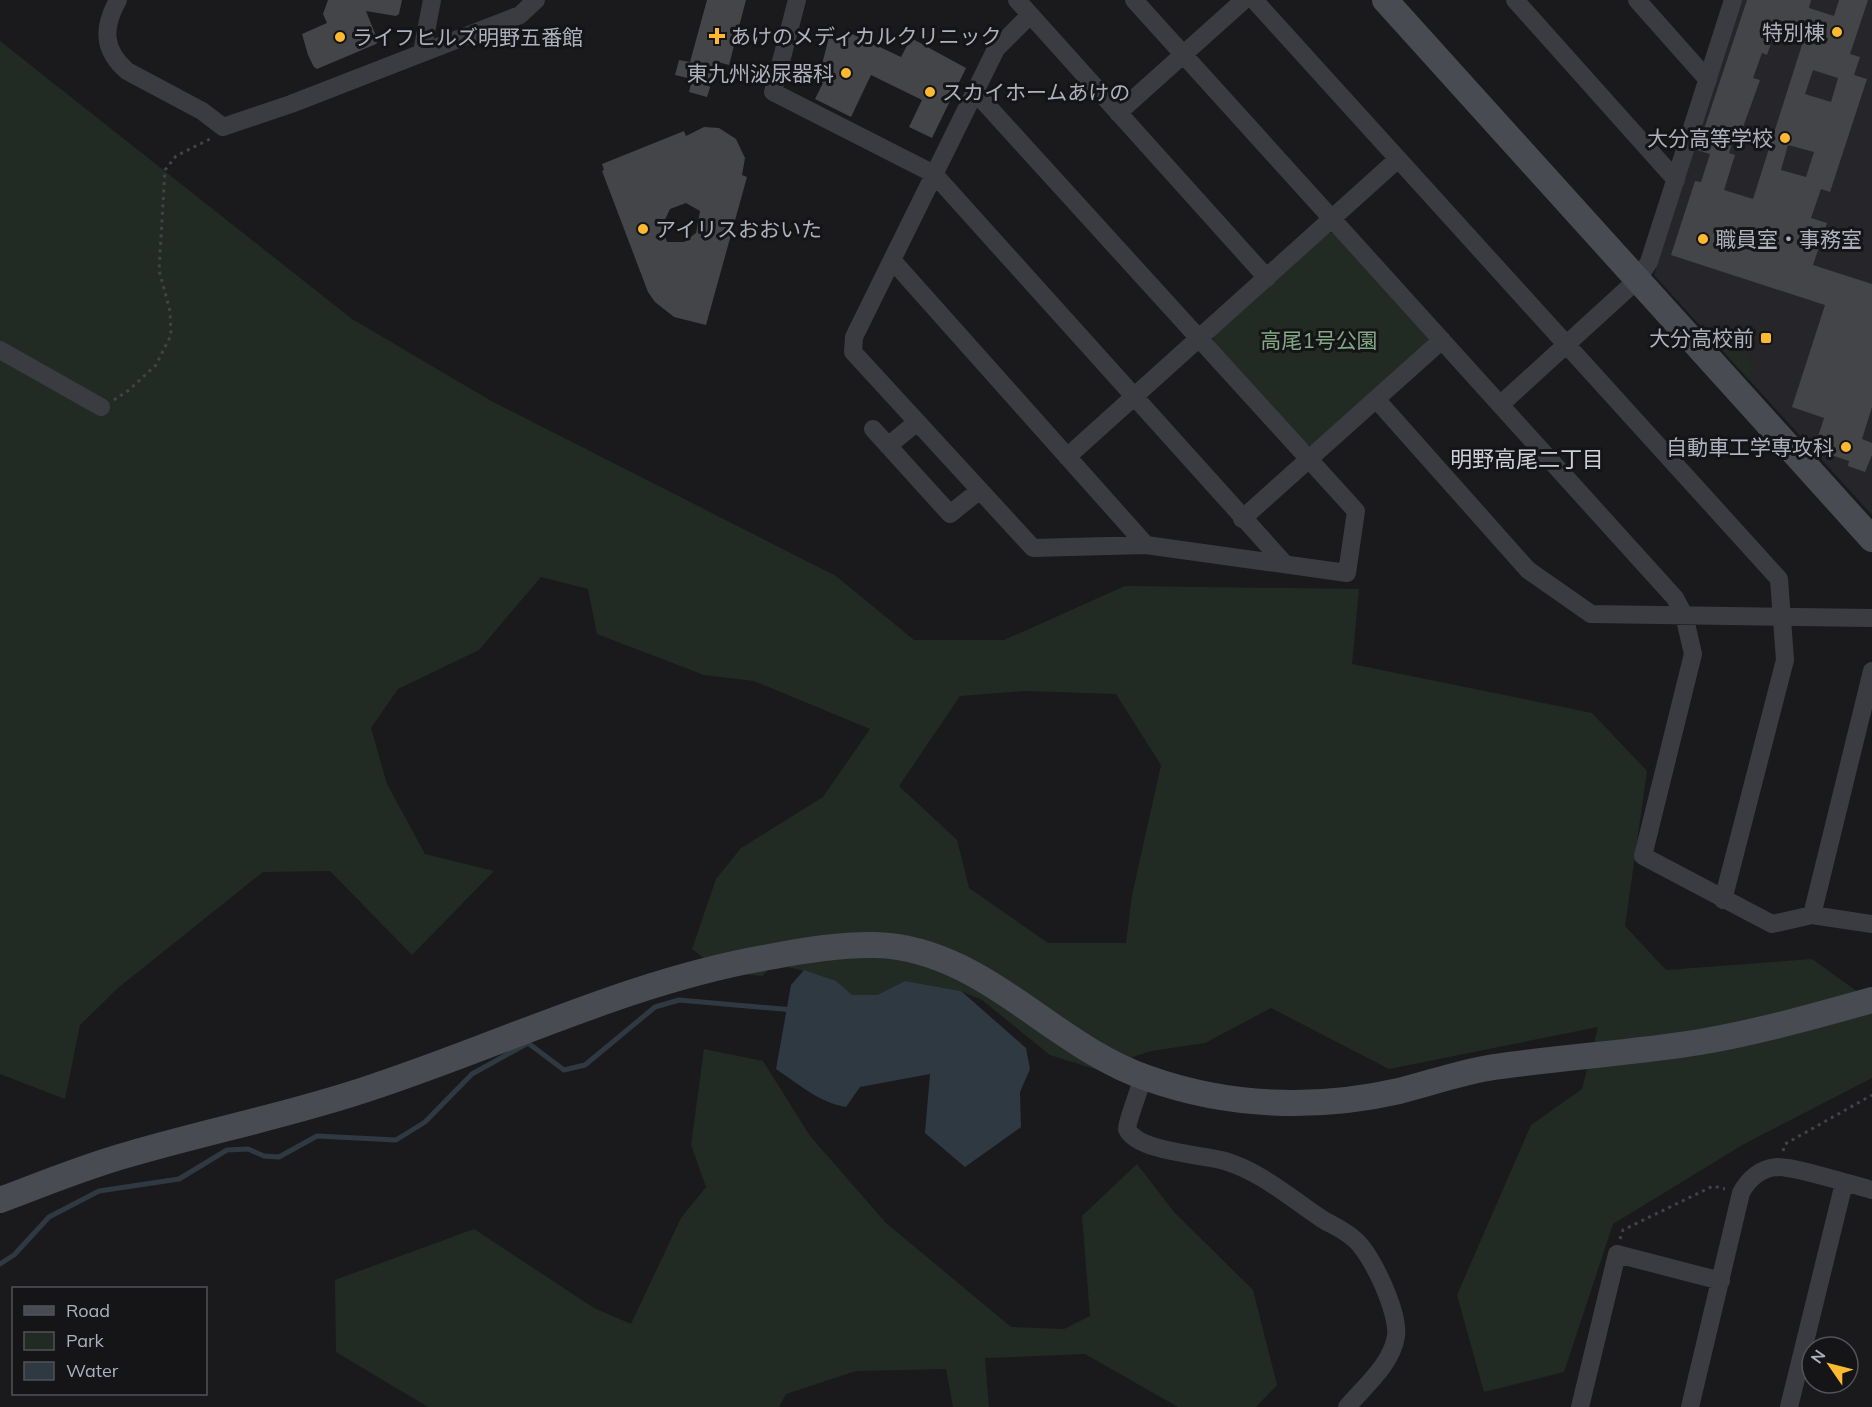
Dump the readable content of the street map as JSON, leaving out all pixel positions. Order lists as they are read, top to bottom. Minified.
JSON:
{"districts":["明野高尾二丁目"],"parks":["高尾1号公園"],"places":{"other":["特別棟","ライフヒルズ明野五番館","東九州泌尿器科","スカイホームあけの","大分高等学校","アイリスおおいた","職員室・事務室","自動車工学専攻科"],"health":["あけのメディカルクリニック"],"transit":["大分高校前"]},"legend":["Road","Park","Water"],"north":"top left"}
